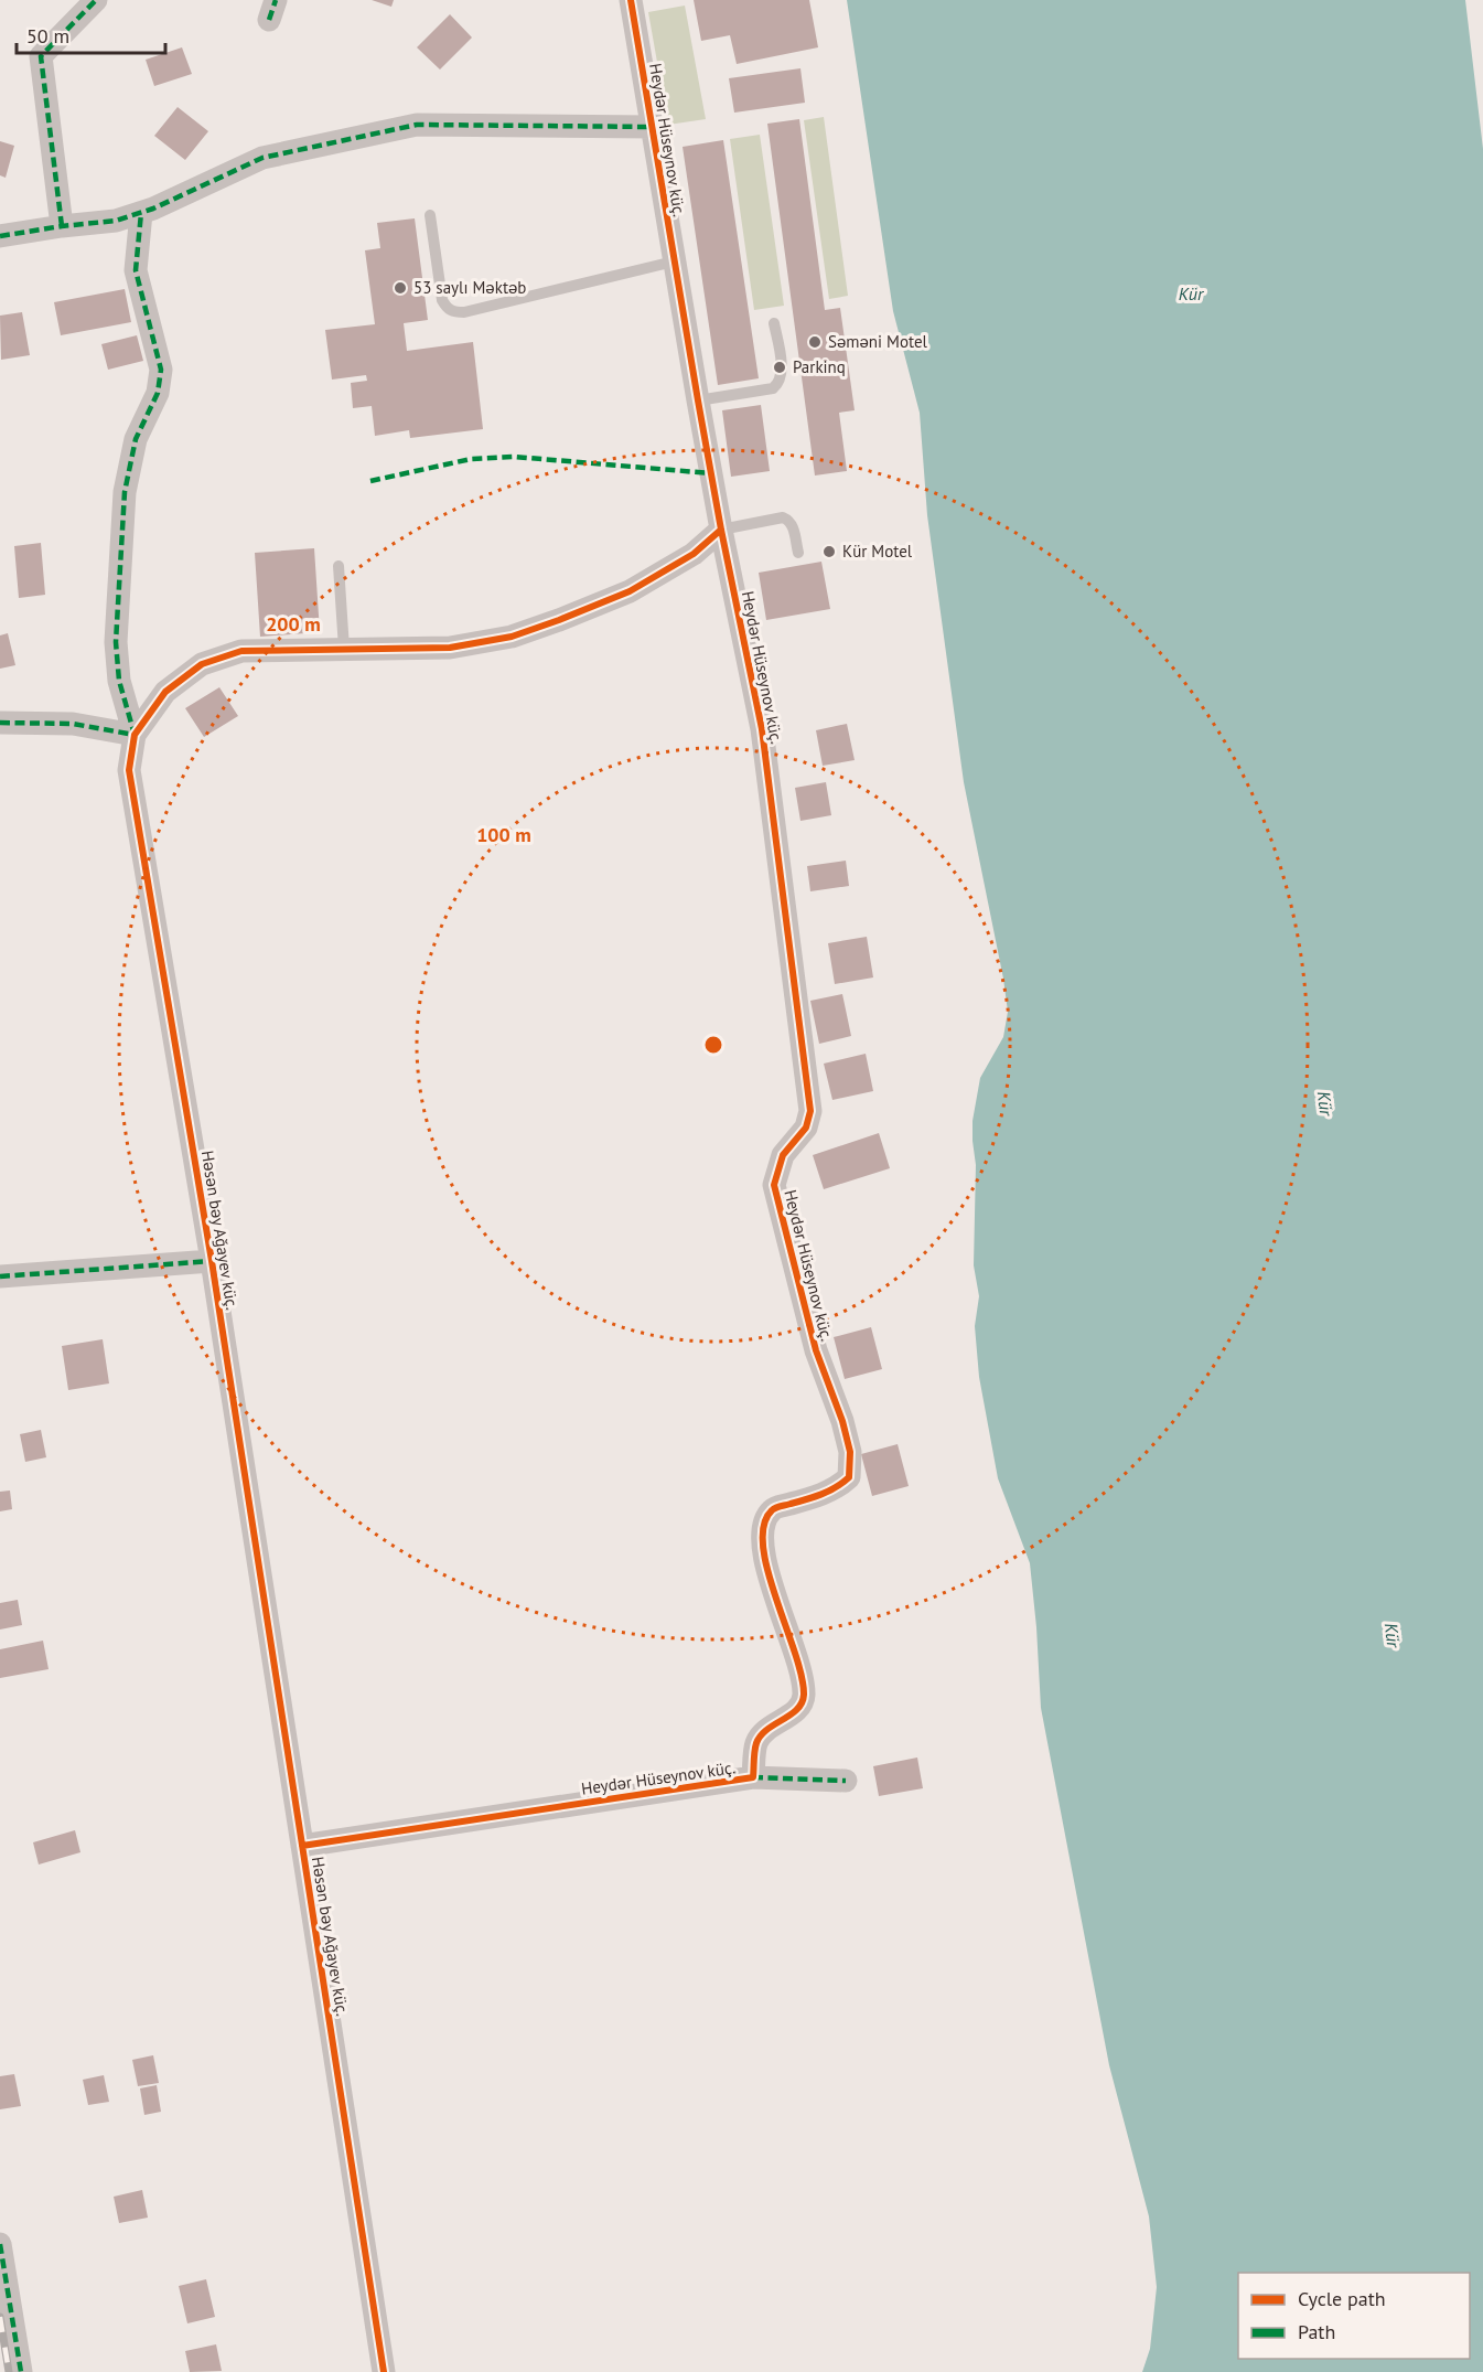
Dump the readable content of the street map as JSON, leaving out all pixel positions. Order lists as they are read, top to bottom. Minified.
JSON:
{"streets":{"street":["Heydər Hüseynov küç.","Həsən bəy Ağayev küç."]},"crossings":[["Heydər Hüseynov küç.","Həsən bəy Ağayev küç."]],"water":["Kür"],"places":["53 saylı Məktəb","Səməni Motel","Parkinq","Kür Motel"],"legend":["Cycle path","Path"],"scale_bar":"50 m","rings":["200 m","100 m"]}
